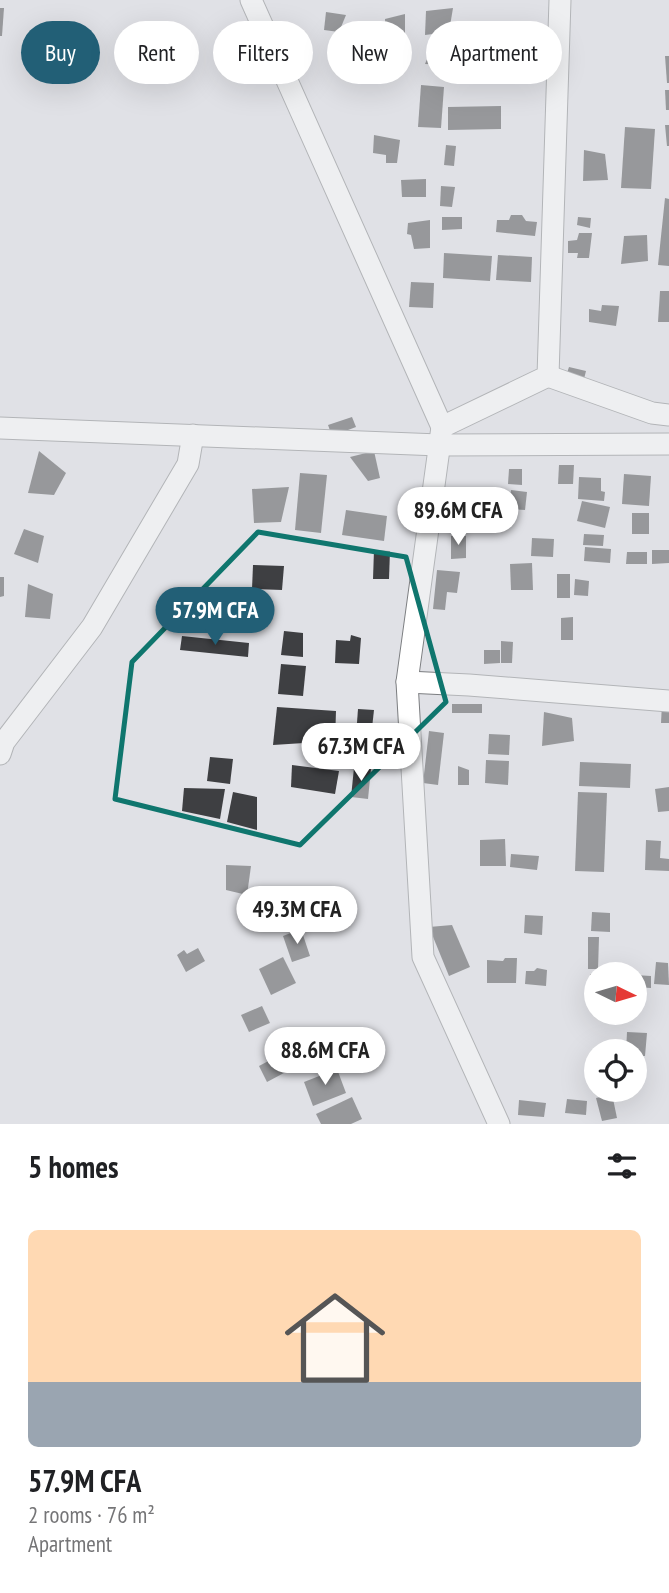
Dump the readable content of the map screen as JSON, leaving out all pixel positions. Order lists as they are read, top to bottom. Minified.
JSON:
{"north":"right","page":{"chip":["Buy","Rent","Filters","New","Apartment"],"price":["89.6M CFA","57.9M CFA","67.3M CFA","49.3M CFA","88.6M CFA"],"heading":"5 homes","list":[{"name":"57.9M CFA","note":"2 rooms · 76 m² · Apartment"}]}}
